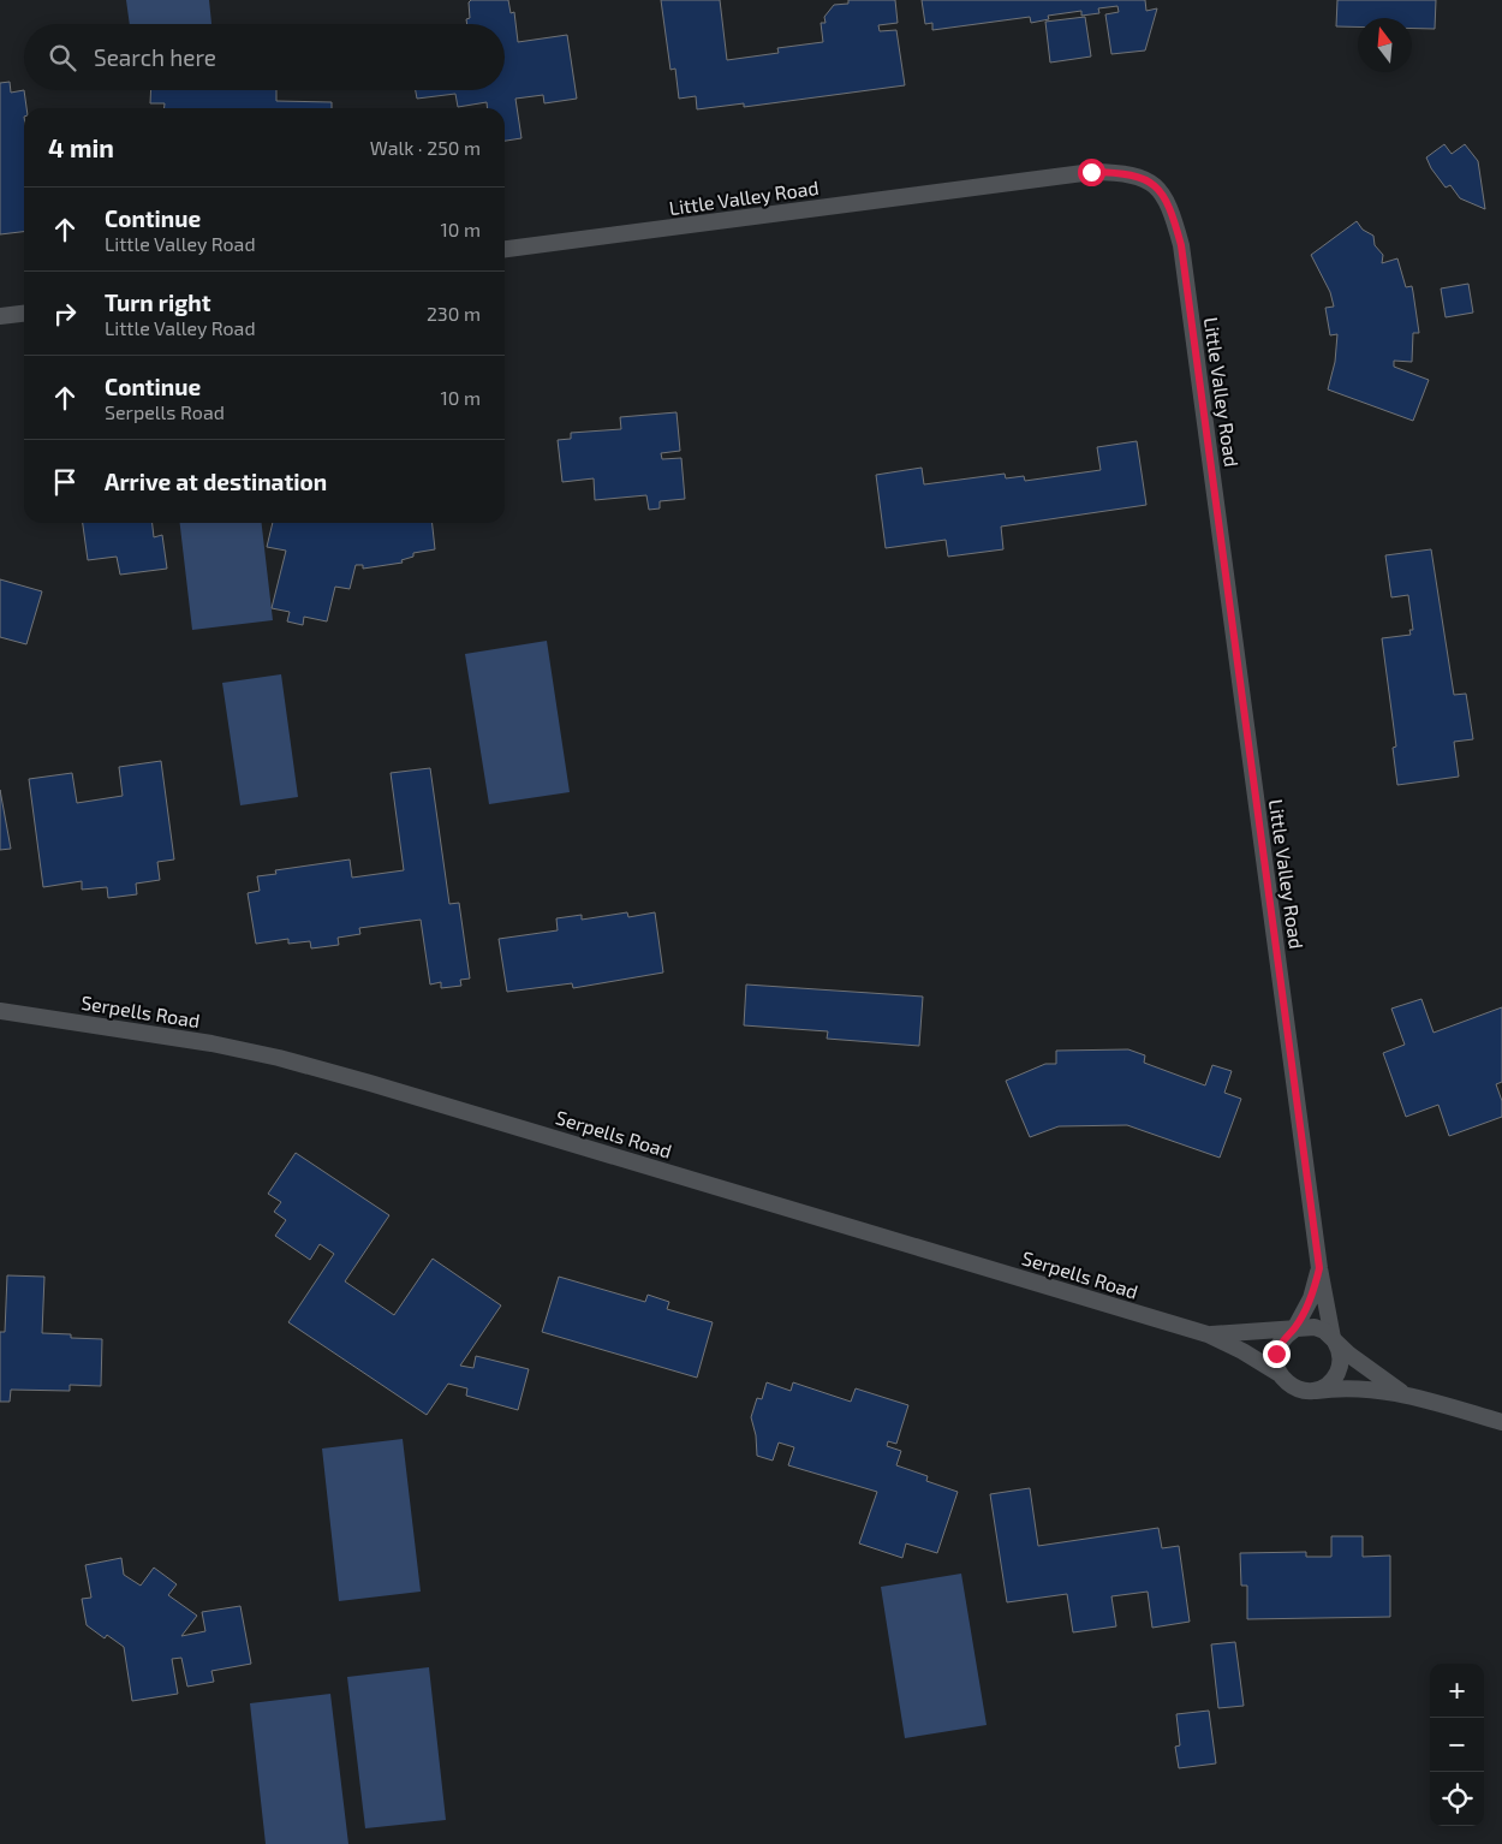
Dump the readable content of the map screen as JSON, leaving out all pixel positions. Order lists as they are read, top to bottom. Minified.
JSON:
{"streets":{"street":["Little Valley Road","Serpells Road"]},"crossings":[["Little Valley Road","Serpells Road"]],"north":"top","page":{"search":"Search here","heading":["4 min","Walk · 250 m"],"list":[["Continue","Little Valley Road","10 m"],["Turn right","Little Valley Road","230 m"],["Continue","Serpells Road","10 m"],"Arrive at destination"],"map_buttons":["+","−"]}}
